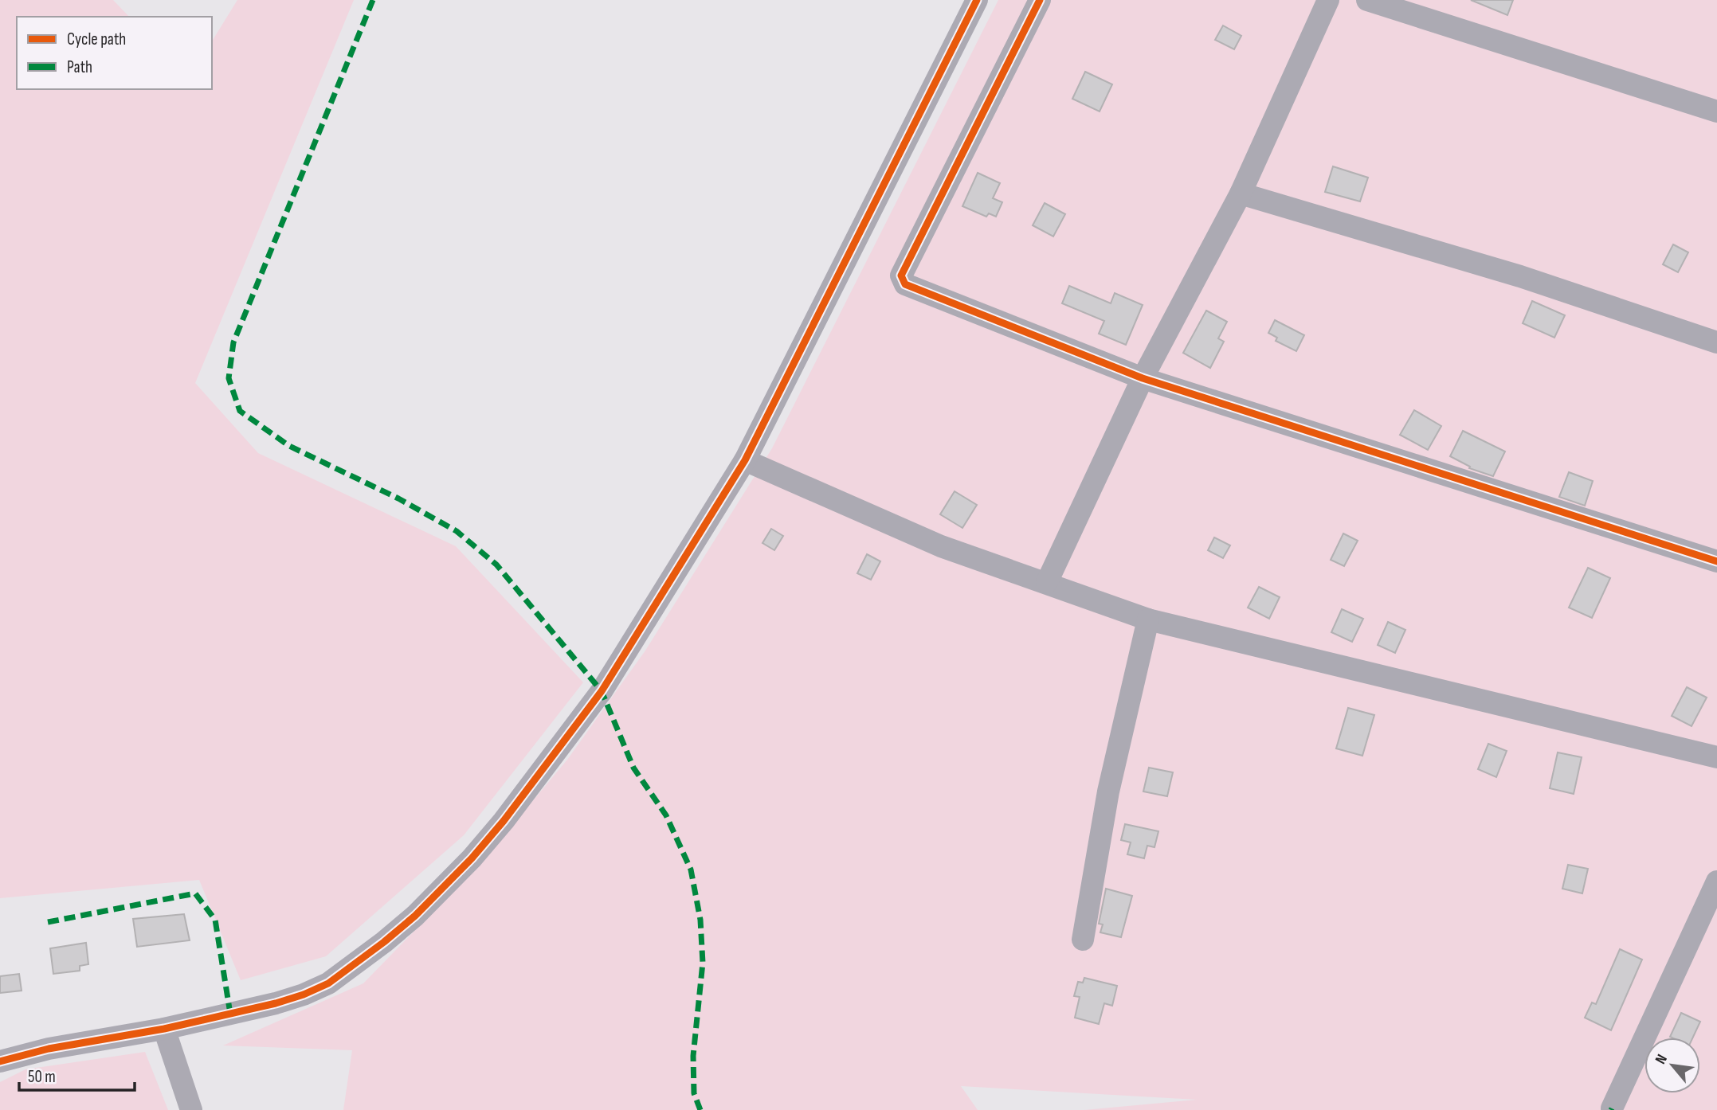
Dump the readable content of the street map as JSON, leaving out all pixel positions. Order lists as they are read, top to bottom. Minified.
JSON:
{"legend":["Cycle path","Path"],"scale_bar":"50 m","north":"top left"}
